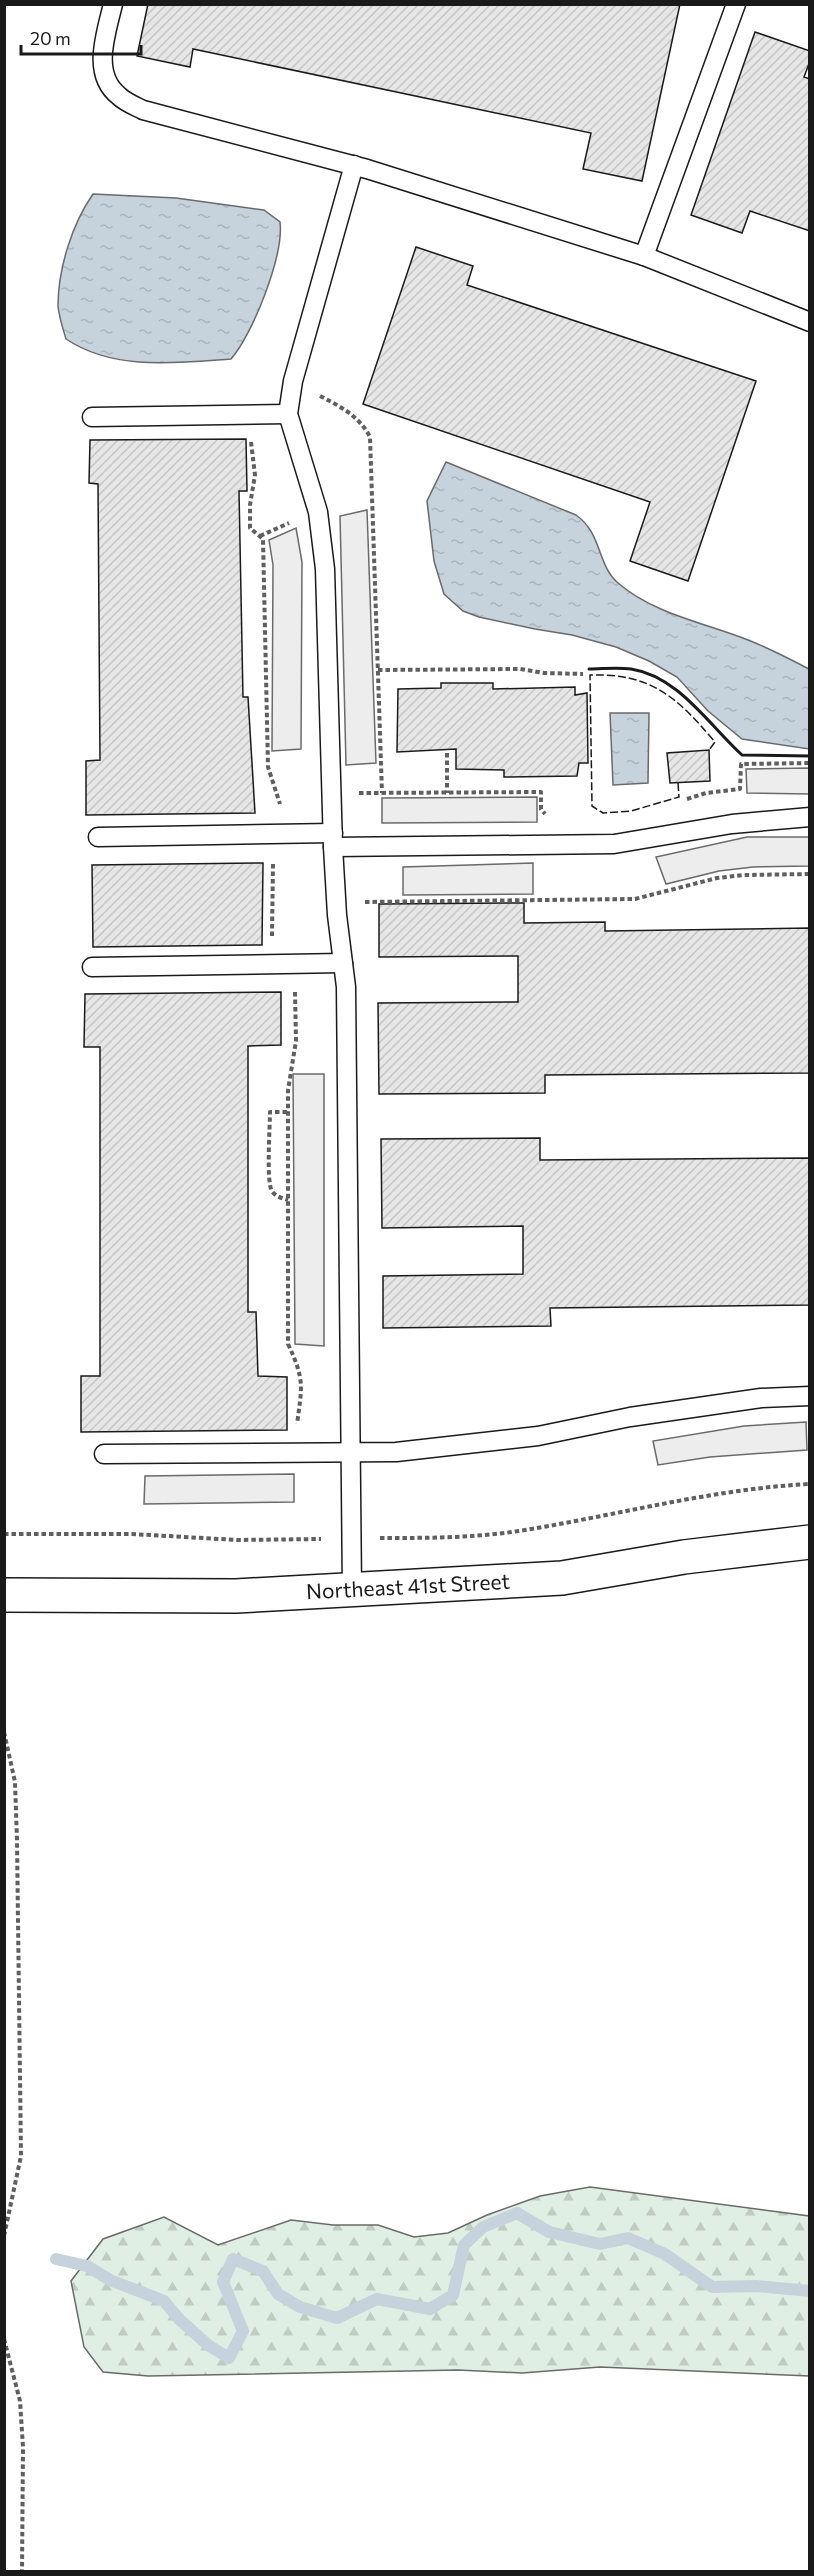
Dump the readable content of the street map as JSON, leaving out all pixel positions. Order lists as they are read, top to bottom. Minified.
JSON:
{"streets":{"street":["Northeast 41st Street"]},"scale_bar":"20 m"}
